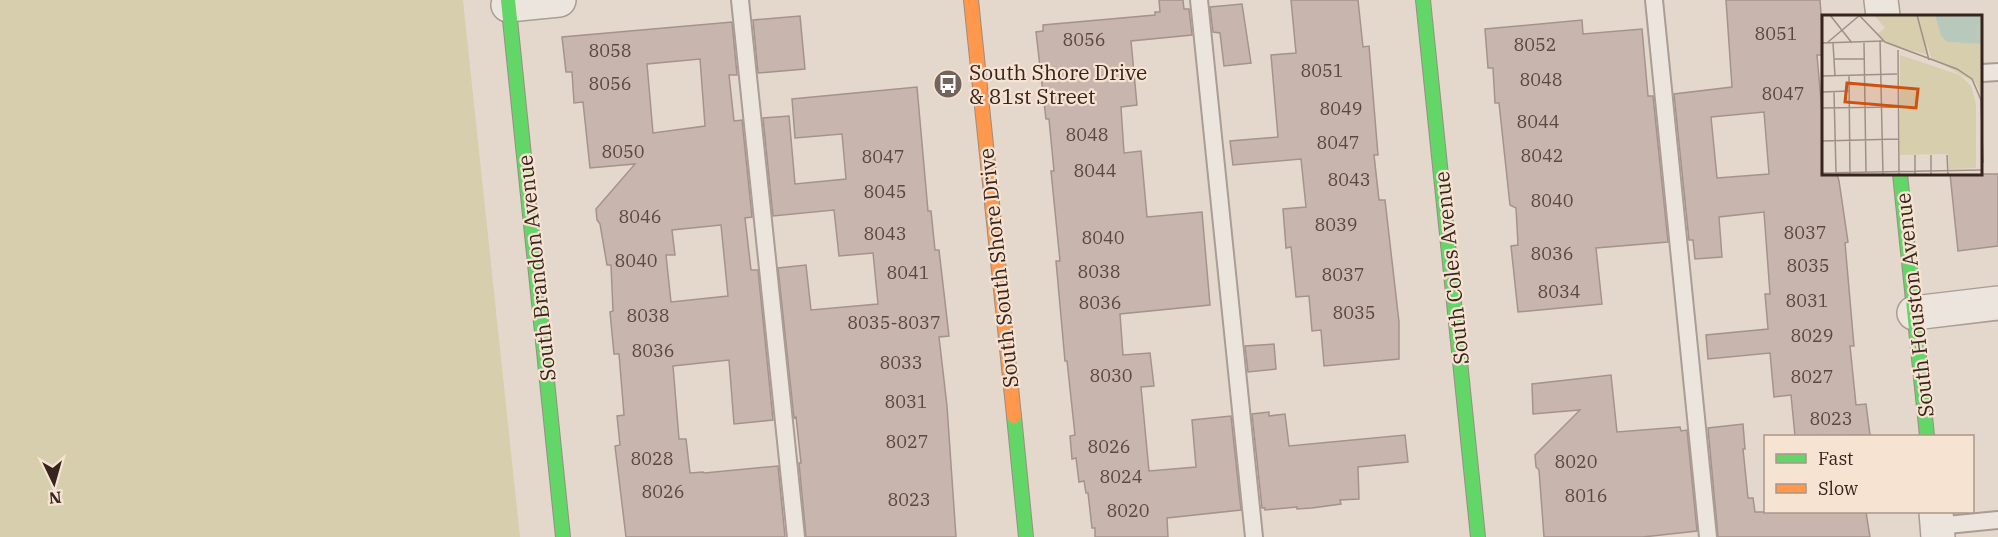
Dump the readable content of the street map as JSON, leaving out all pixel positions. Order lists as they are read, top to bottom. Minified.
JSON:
{"streets":{"street":["South Brandon Avenue","South South Shore Drive","South Coles Avenue","South Houston Avenue"]},"places":{"bus stop":["South Shore Drive & 81st Street"]},"house_numbers":["8051","8056","8052","8058","8051","8048","8056","8047","8049","8044","8048","8047","8050","8042","8047","8044","8043","8045","8040","8046","8039","8037","8043","8040","8036","8040","8035","8038","8041","8037","8034","8031","8036","8035","8038","8035-8037","8029","8036","8033","8030","8027","8031","8023","8027","8026","8028","8020","8024","8026","8016","8023","8020"],"legend":["Fast","Slow"],"north":"bottom"}
